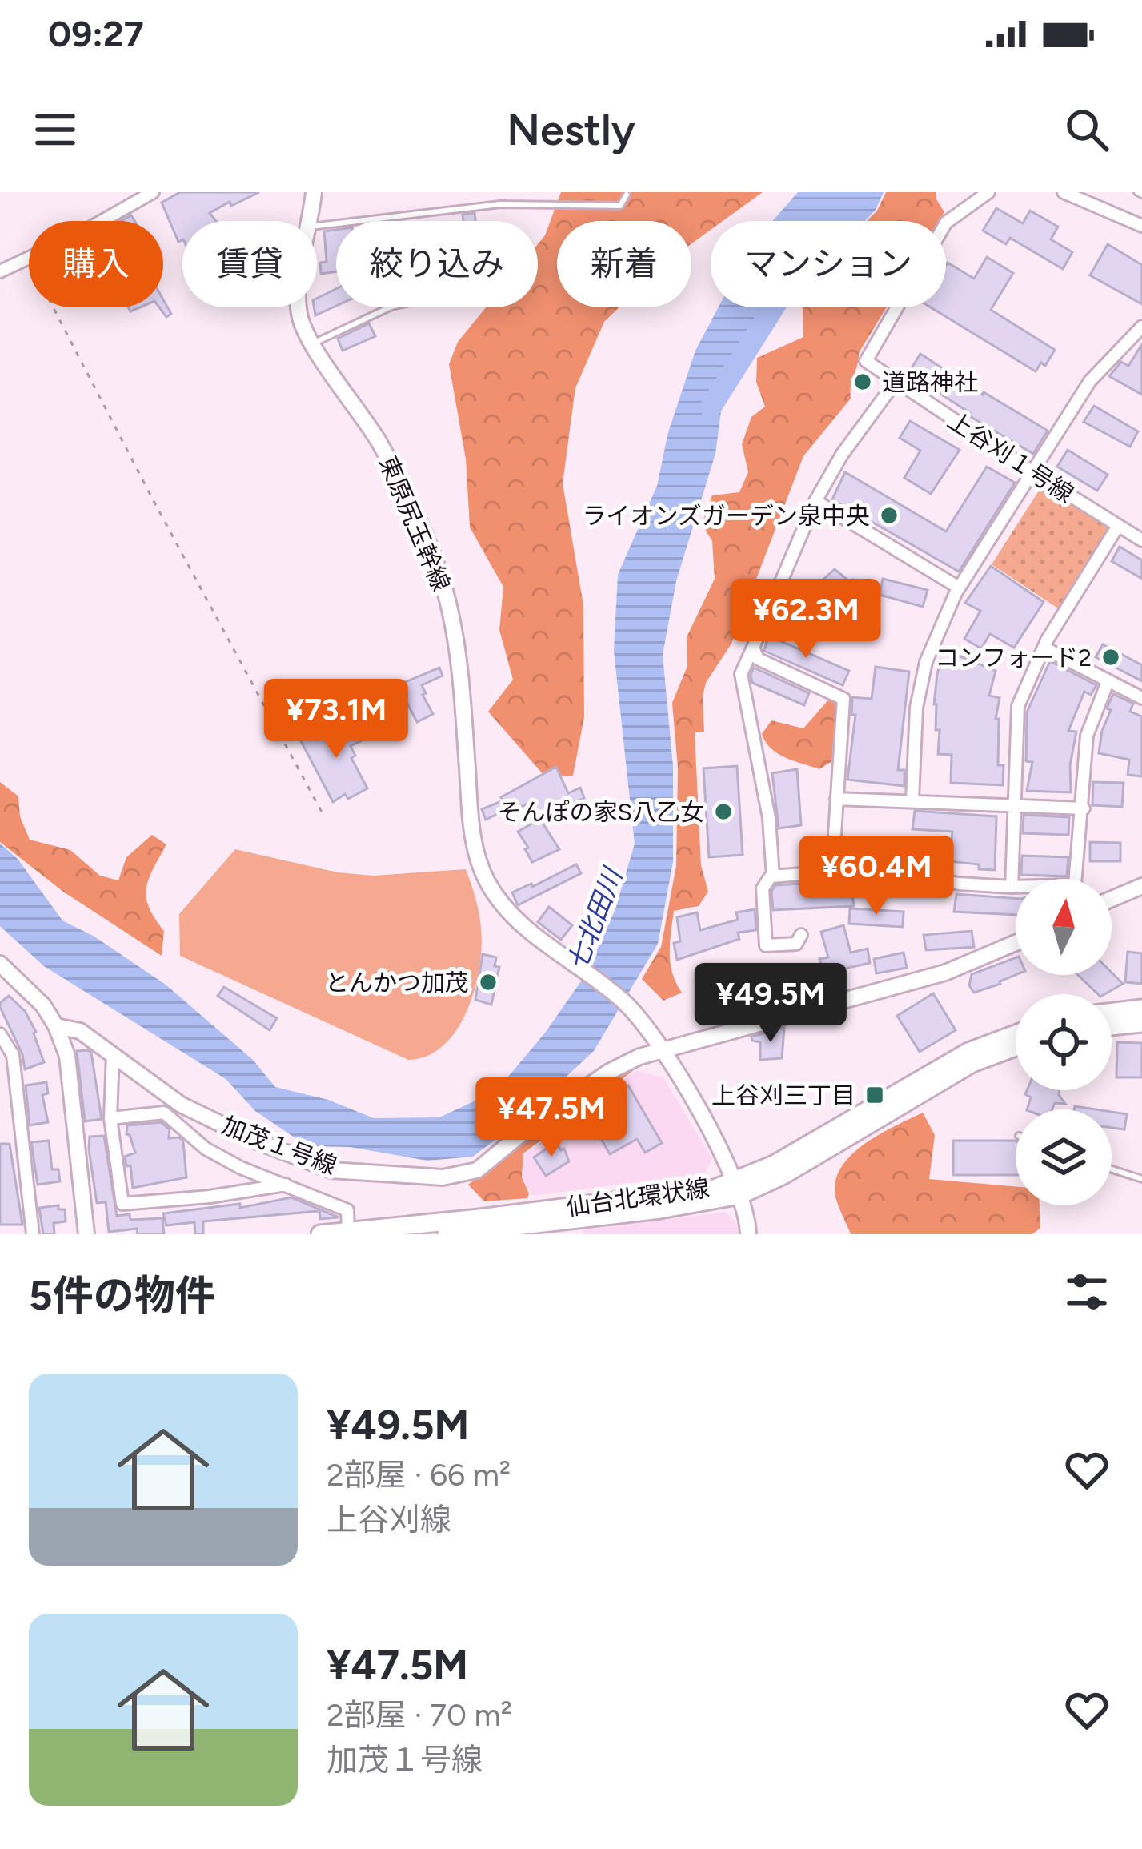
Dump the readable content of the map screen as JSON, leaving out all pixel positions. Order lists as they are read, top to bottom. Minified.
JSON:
{"streets":{"main road":["仙台北環状線"],"street":["上谷刈１号線","東原尻玉幹線","加茂１号線"]},"crossings":[["東原尻玉幹線","加茂１号線"],["東原尻玉幹線","仙台北環状線"]],"water":["七北田川"],"places":{"other":["道路神社","ライオンズガーデン泉中央","コンフォード2","そんぽの家S八乙女","とんかつ加茂"],"transit":["上谷刈三丁目"]},"north":"top","page":{"status":"09:27","header":"Nestly","chip":["購入","賃貸","絞り込み","新着","マンション"],"price":["¥62.3M","¥73.1M","¥60.4M","¥49.5M","¥47.5M"],"heading":"5件の物件","list":[{"name":"¥49.5M","note":"2部屋 · 66 m² · 上谷刈線"},{"name":"¥47.5M","note":"2部屋 · 70 m² · 加茂１号線"}]}}
